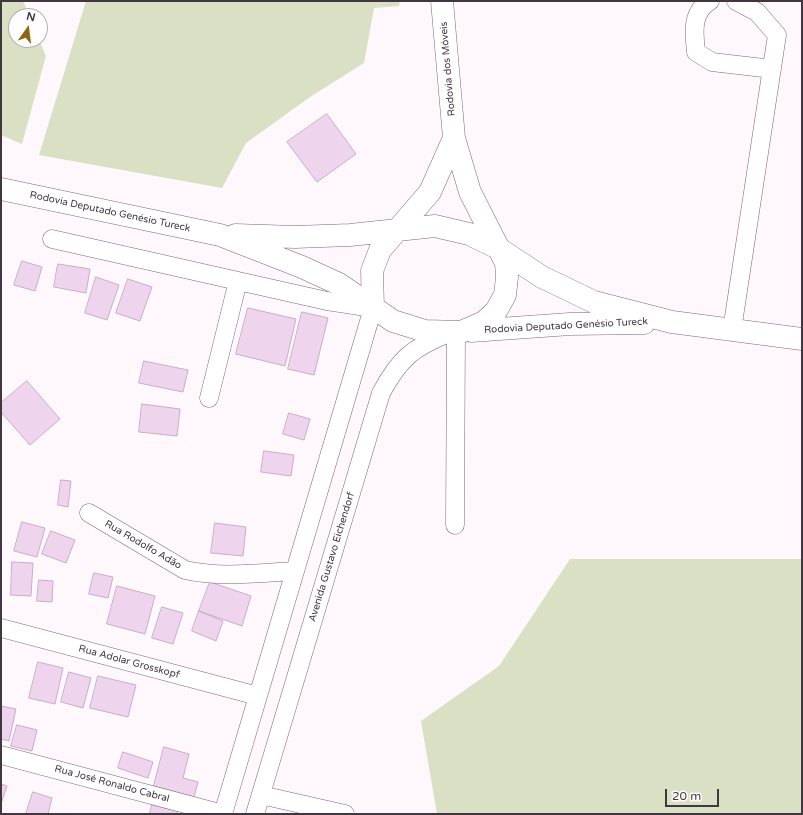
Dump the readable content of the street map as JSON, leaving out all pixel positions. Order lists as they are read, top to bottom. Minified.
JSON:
{"streets":{"main road":["Rodovia dos Móveis","Rodovia Deputado Genésio Tureck"],"street":["Rua Rodolfo Adão","Avenida Gustavo Eichendorf","Rua Adolar Grosskopf","Rua José Ronaldo Cabral"]},"crossings":[["Rodovia dos Móveis","Rodovia Deputado Genésio Tureck"],["Rodovia dos Móveis","Avenida Gustavo Eichendorf"],["Rodovia Deputado Genésio Tureck","Avenida Gustavo Eichendorf"]],"scale_bar":"20 m","north":"top"}
